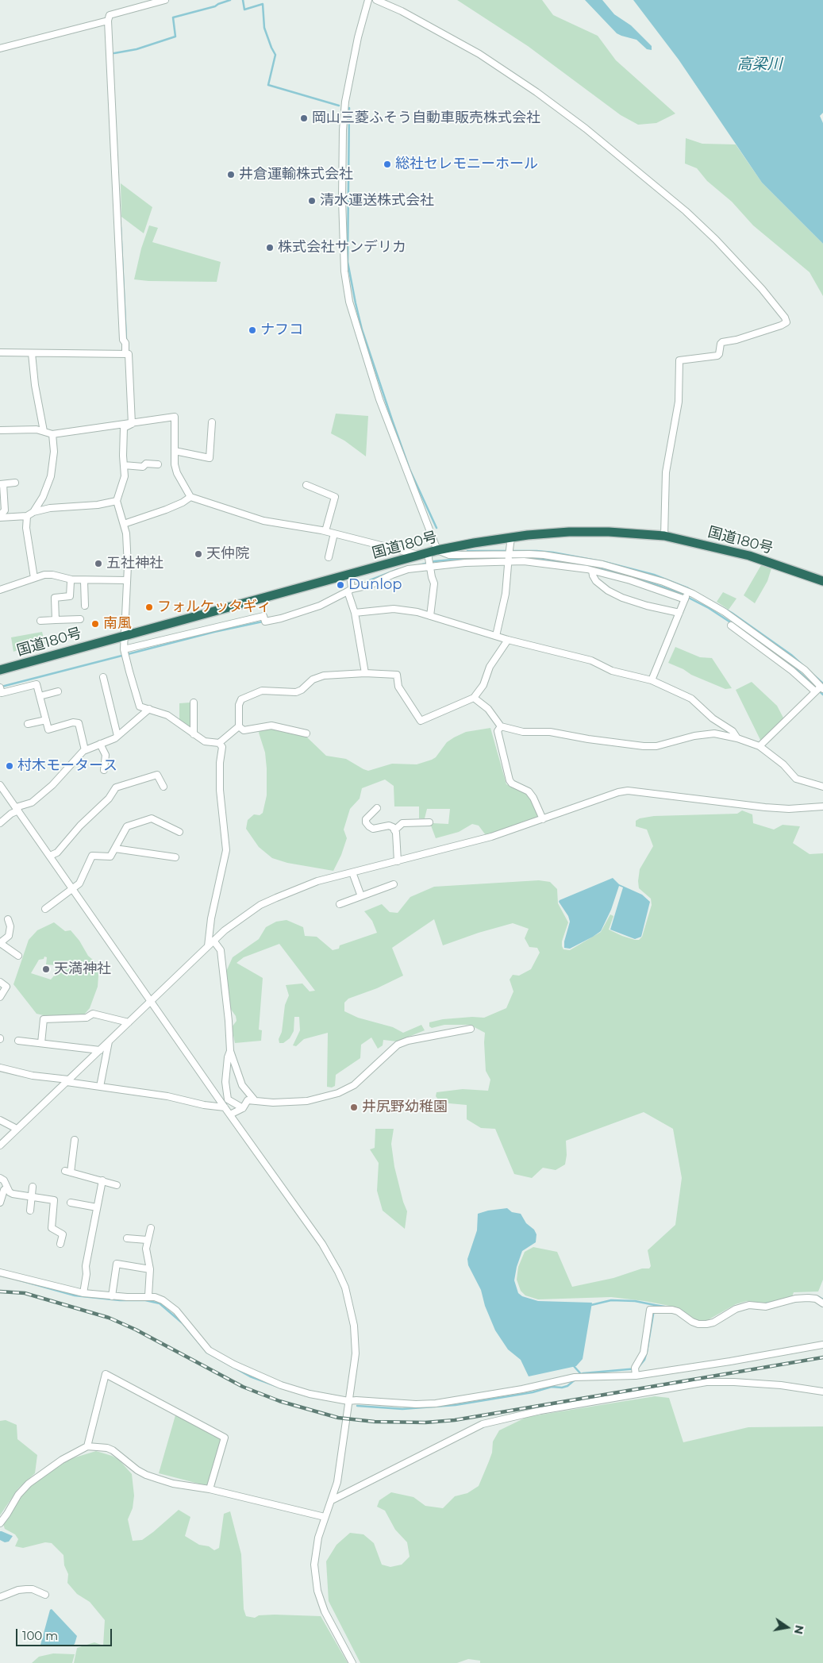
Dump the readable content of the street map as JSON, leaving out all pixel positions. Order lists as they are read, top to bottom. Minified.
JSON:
{"streets":{"highway":["国道180号"]},"water":["高梁川"],"places":["岡山三菱ふそう自動車販売株式会社","総社セレモニーホール","井倉運輸株式会社","清水運送株式会社","株式会社サンデリカ","ナフコ","天仲院","五社神社","Dunlop","フォルケッタギィ","南風","村木モータース","天満神社","井尻野幼稚園"],"scale_bar":"100 m","north":"right"}
